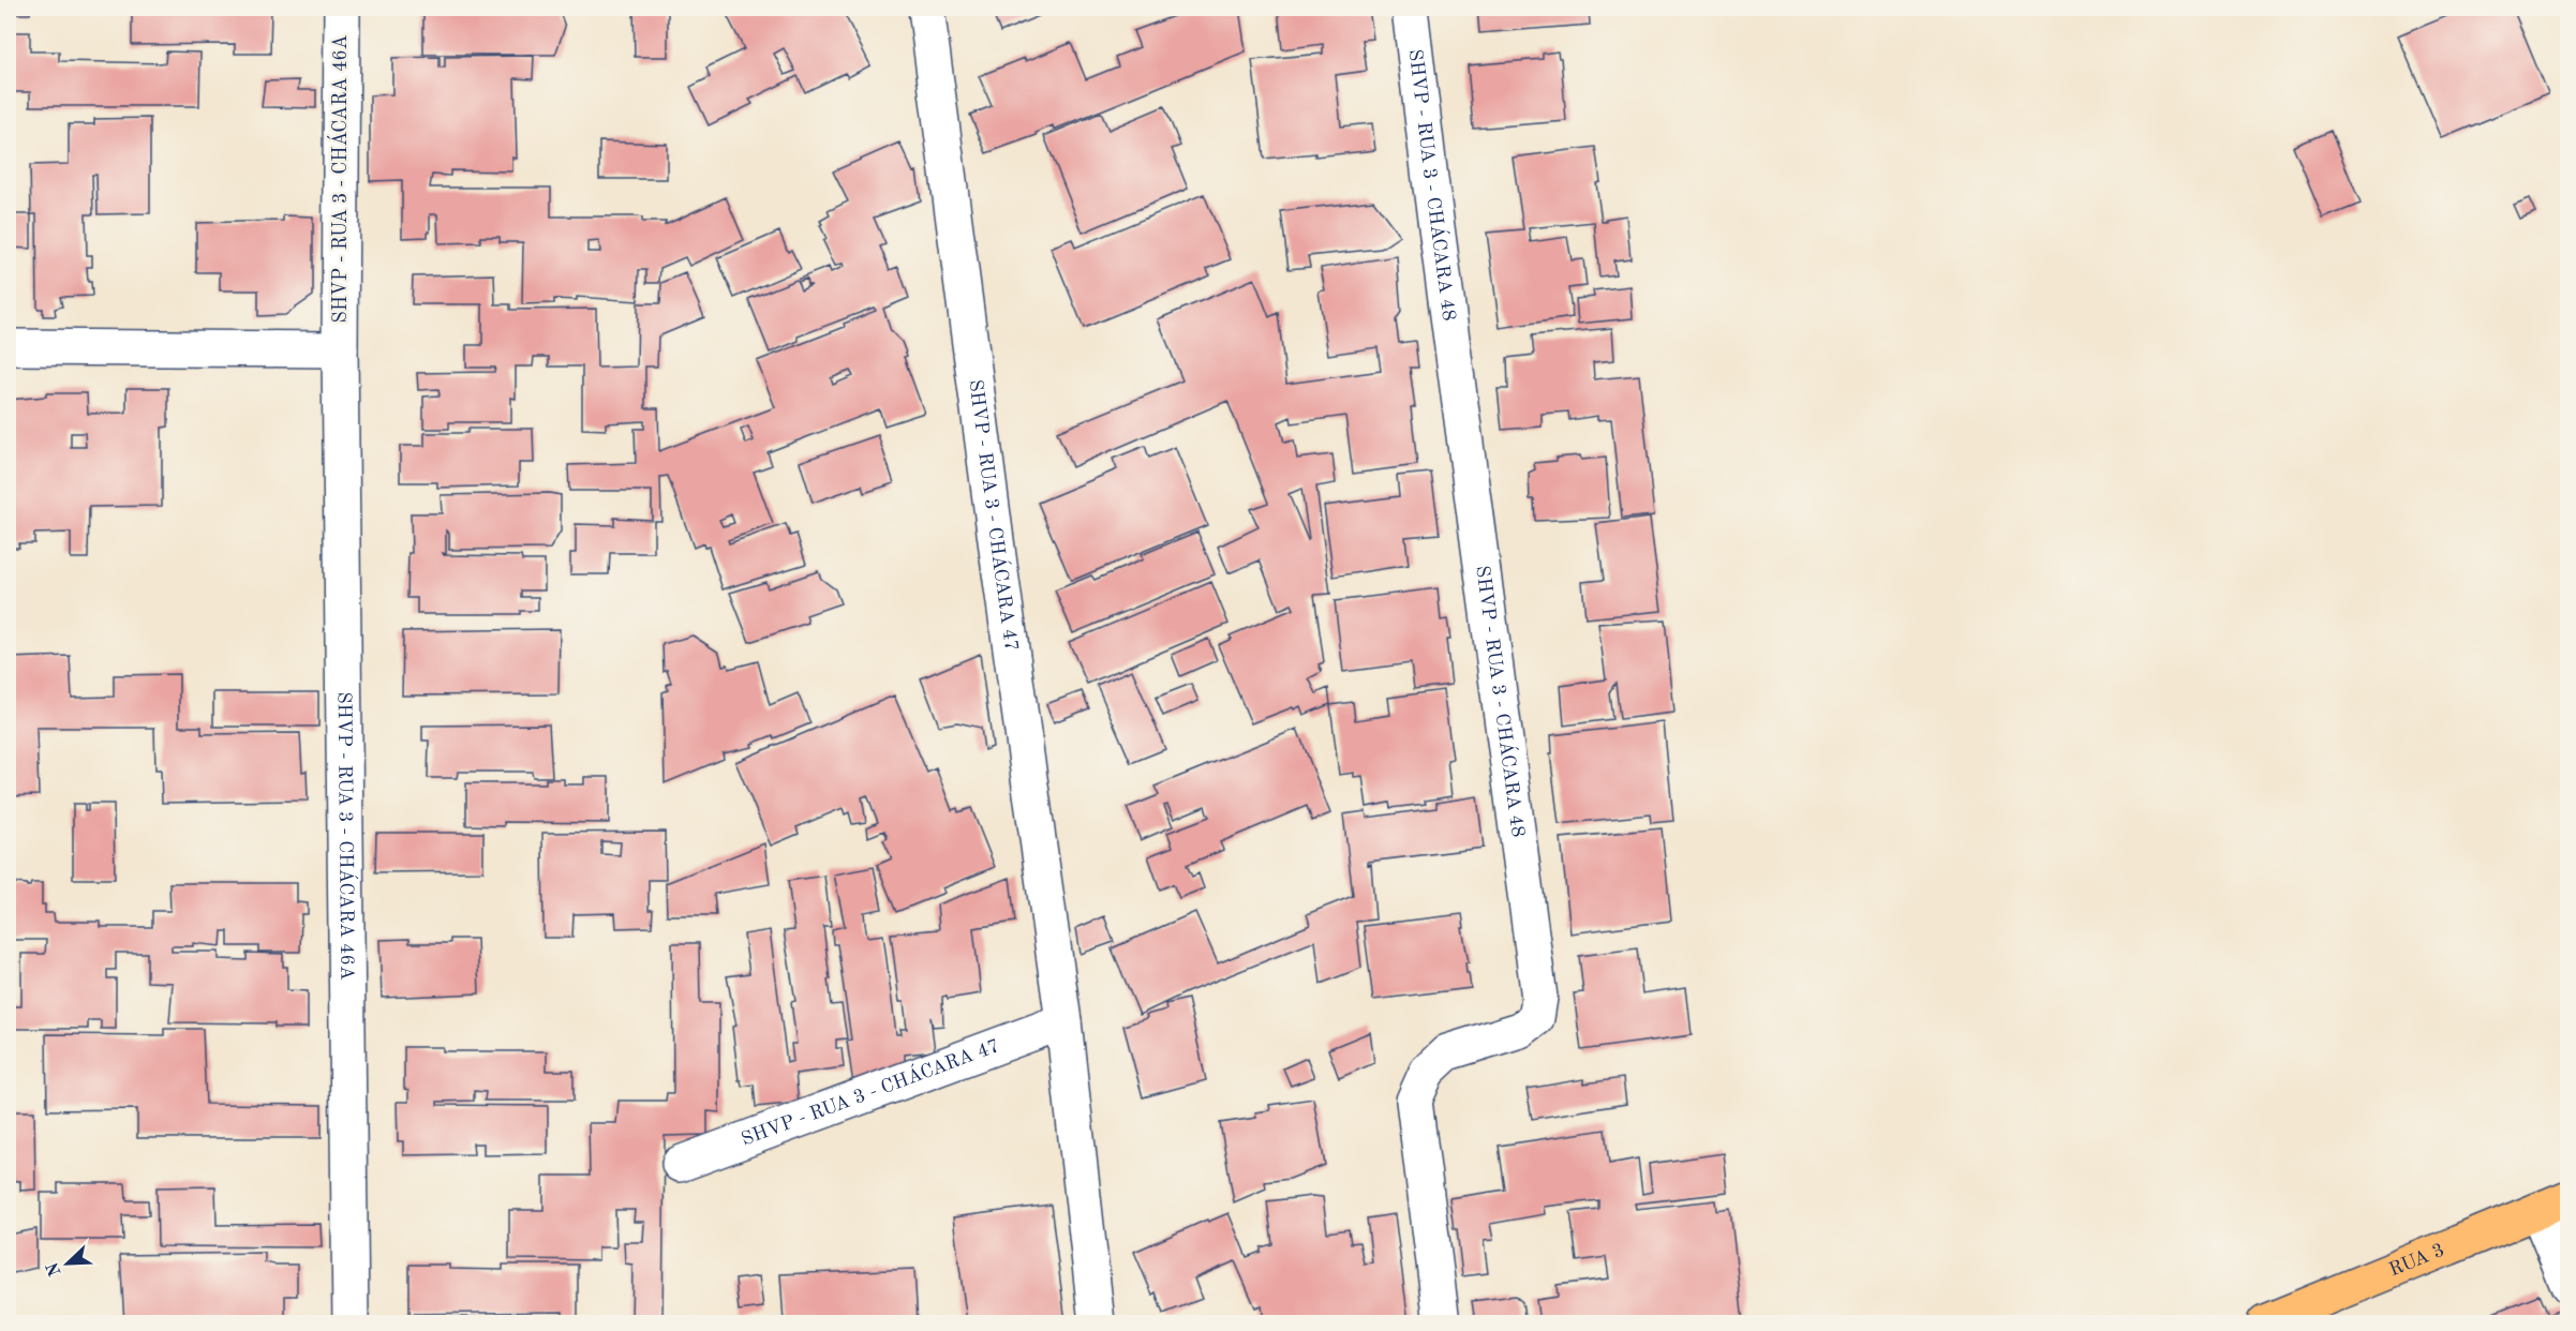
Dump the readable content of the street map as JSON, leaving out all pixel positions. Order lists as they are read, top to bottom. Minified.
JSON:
{"streets":{"main road":["RUA 3"],"street":["SHVP - RUA 3 - CHÁCARA 46A","SHVP - RUA 3 - CHÁCARA 48","SHVP - RUA 3 - CHÁCARA 47"]},"north":"bottom left"}
